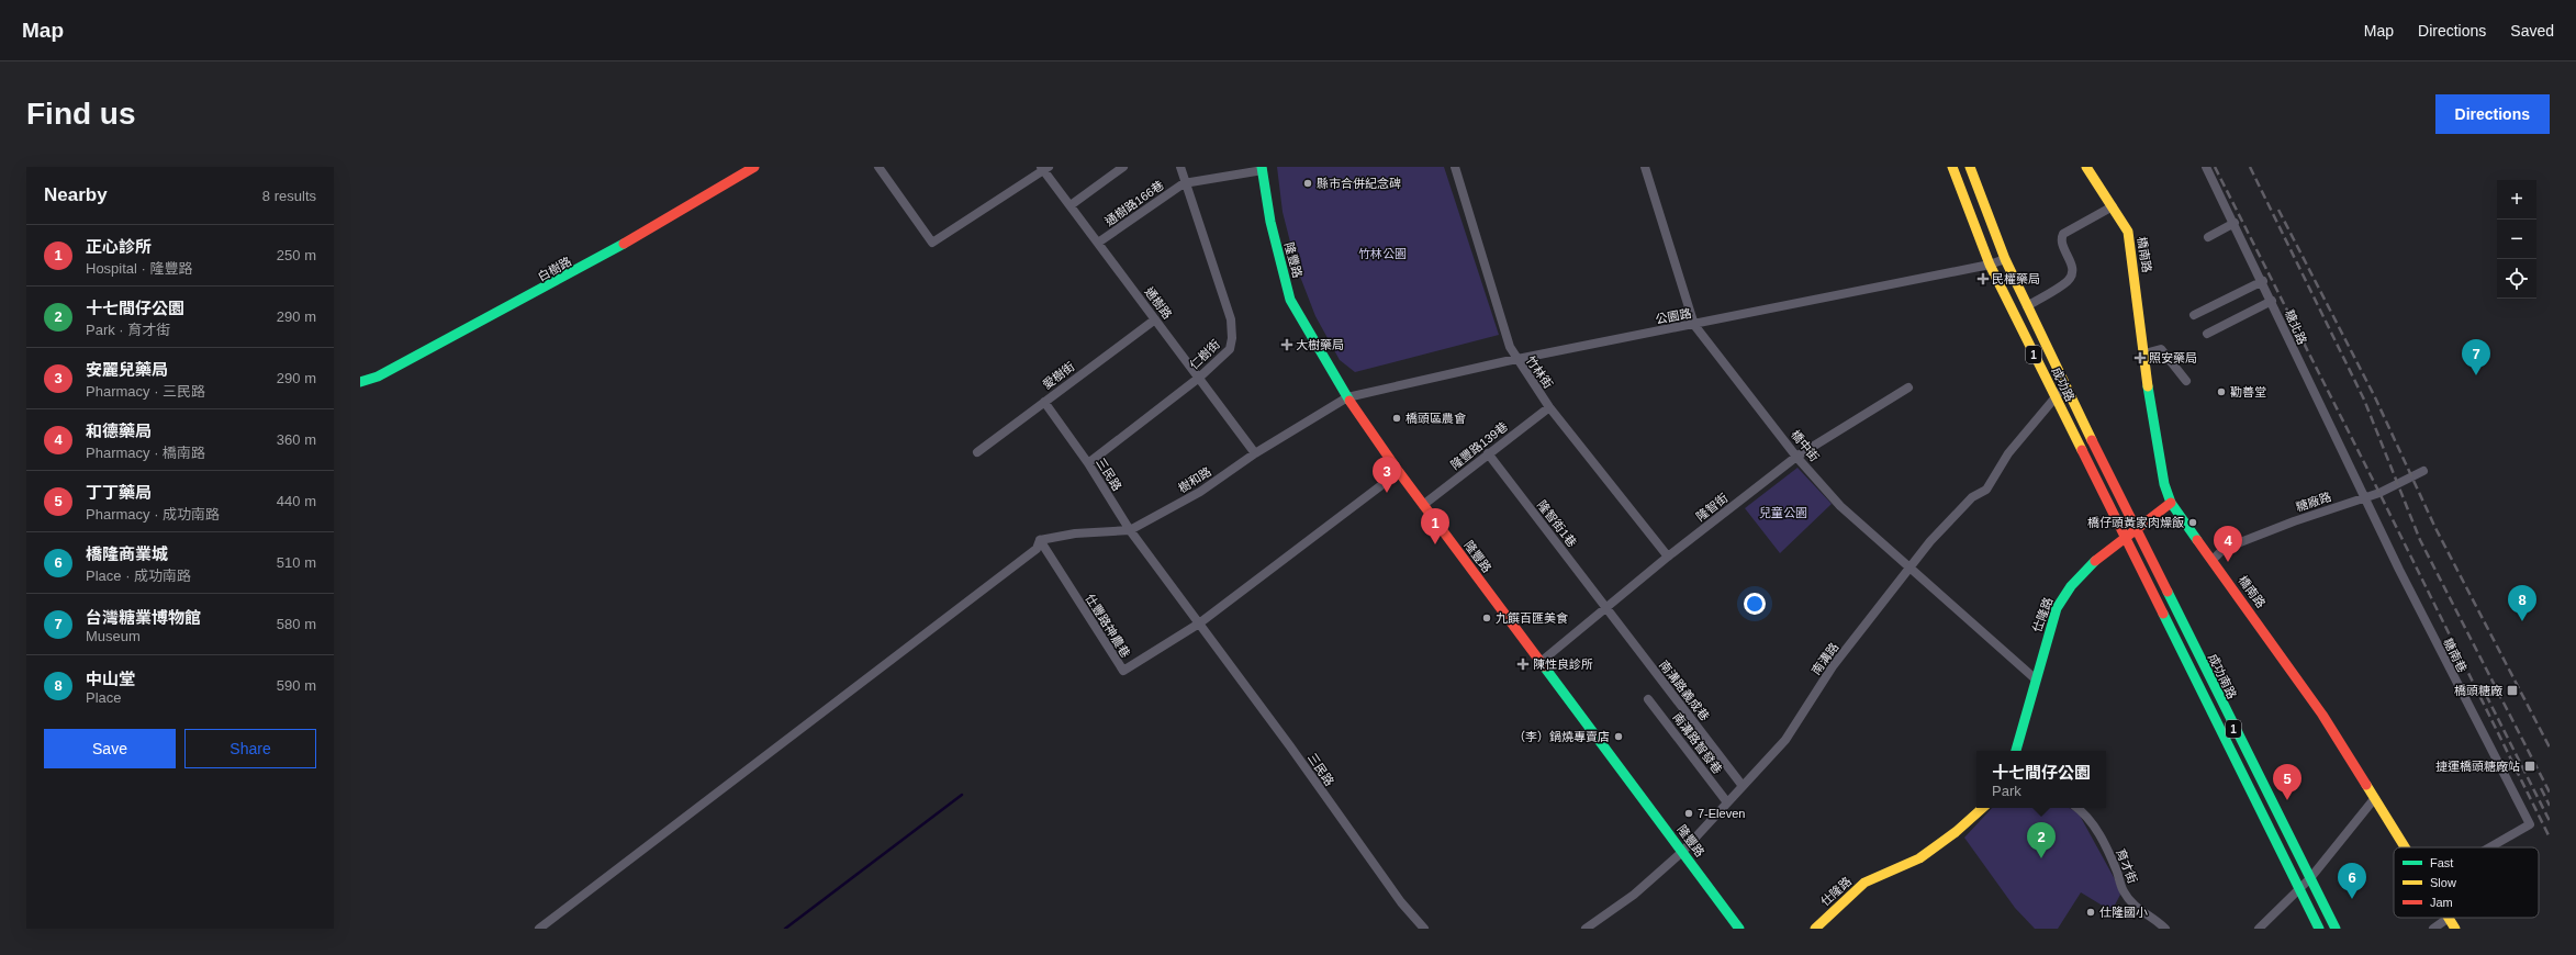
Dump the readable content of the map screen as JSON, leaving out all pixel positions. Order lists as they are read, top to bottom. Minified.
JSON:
{"streets":{"street":["通樹路166巷","橋南路","隆豐路","白樹路","通樹路","公園路","糖北路","仁樹街","1","竹林街","愛樹街","成功路","隆豐路139巷","橋中街","三民路","樹和路","糖廠路","隆智街","隆智街1巷","仕隆路","仕豐路神農巷","糖南巷","南溝路","成功南路","南溝路義成巷","南溝路智發巷","育才街"]},"crossings":[["通樹路166巷","隆豐路"],["通樹路166巷","通樹路"],["通樹路166巷","仁樹街"],["橋南路","糖廠路"],["橋南路","仕隆路"],["隆豐路","公園路"],["隆豐路","隆豐路139巷"],["隆豐路","樹和路"],["隆豐路","隆智街"],["隆豐路","南溝路"],["通樹路","仁樹街"],["通樹路","愛樹街"],["通樹路","樹和路"],["公園路","竹林街"],["公園路","成功路"],["公園路","橋中街"],["公園路","樹和路"],["糖北路","糖廠路"],["糖北路","糖南巷"],["仁樹街","三民路"],["1","成功路"],["1","仕隆路"],["竹林街","隆豐路139巷"],["竹林街","隆智街"],["愛樹街","三民路"],["成功路","仕隆路"],["成功路","南溝路"],["成功路","成功南路"],["隆豐路139巷","隆智街1巷"],["橋中街","隆智街"],["橋中街","仕隆路"],["橋中街","南溝路"],["三民路","樹和路"],["三民路","仕豐路神農巷"],["樹和路","仕豐路神農巷"],["隆智街","隆智街1巷"],["隆智街","南溝路義成巷"],["隆智街1巷","南溝路義成巷"],["仕隆路","成功南路"],["南溝路","南溝路義成巷"],["南溝路","南溝路智發巷"]],"parks":["竹林公園","兒童公園"],"places":{"other":["縣市合併紀念碑","勸善堂","橋頭區農會","橋仔頭黃家肉燥飯","九饌百匯美食","（李）鍋燒專賣店","7-Eleven","仕隆國小"],"health":["民權藥局","大樹藥局","照安藥局","陳性良診所"],"transit":["橋頭糖廠","捷運橋頭糖廠站"]},"legend":["Fast","Slow","Jam"],"page":{"header":"Map","nav":["Map","Directions","Saved"],"buttons":["Directions",["Save","Share"]],"title":"Find us","heading":["Nearby","8 results"],"map_buttons":["+","−"],"list":[{"mark":"1","name":"正心診所","note":"Hospital · 隆豐路","value":"250 m"},{"mark":"2","name":"十七間仔公園","note":"Park · 育才街","value":"290 m"},{"mark":"3","name":"安麗兒藥局","note":"Pharmacy · 三民路","value":"290 m"},{"mark":"4","name":"和德藥局","note":"Pharmacy · 橋南路","value":"360 m"},{"mark":"5","name":"丁丁藥局","note":"Pharmacy · 成功南路","value":"440 m"},{"mark":"6","name":"橋隆商業城","note":"Place · 成功南路","value":"510 m"},{"mark":"7","name":"台灣糖業博物館","note":"Museum","value":"580 m"},{"mark":"8","name":"中山堂","note":"Place","value":"590 m"}],"pins":["7","3","1","4","8","5","2","6"],"popup":["十七間仔公園","Park"]}}
